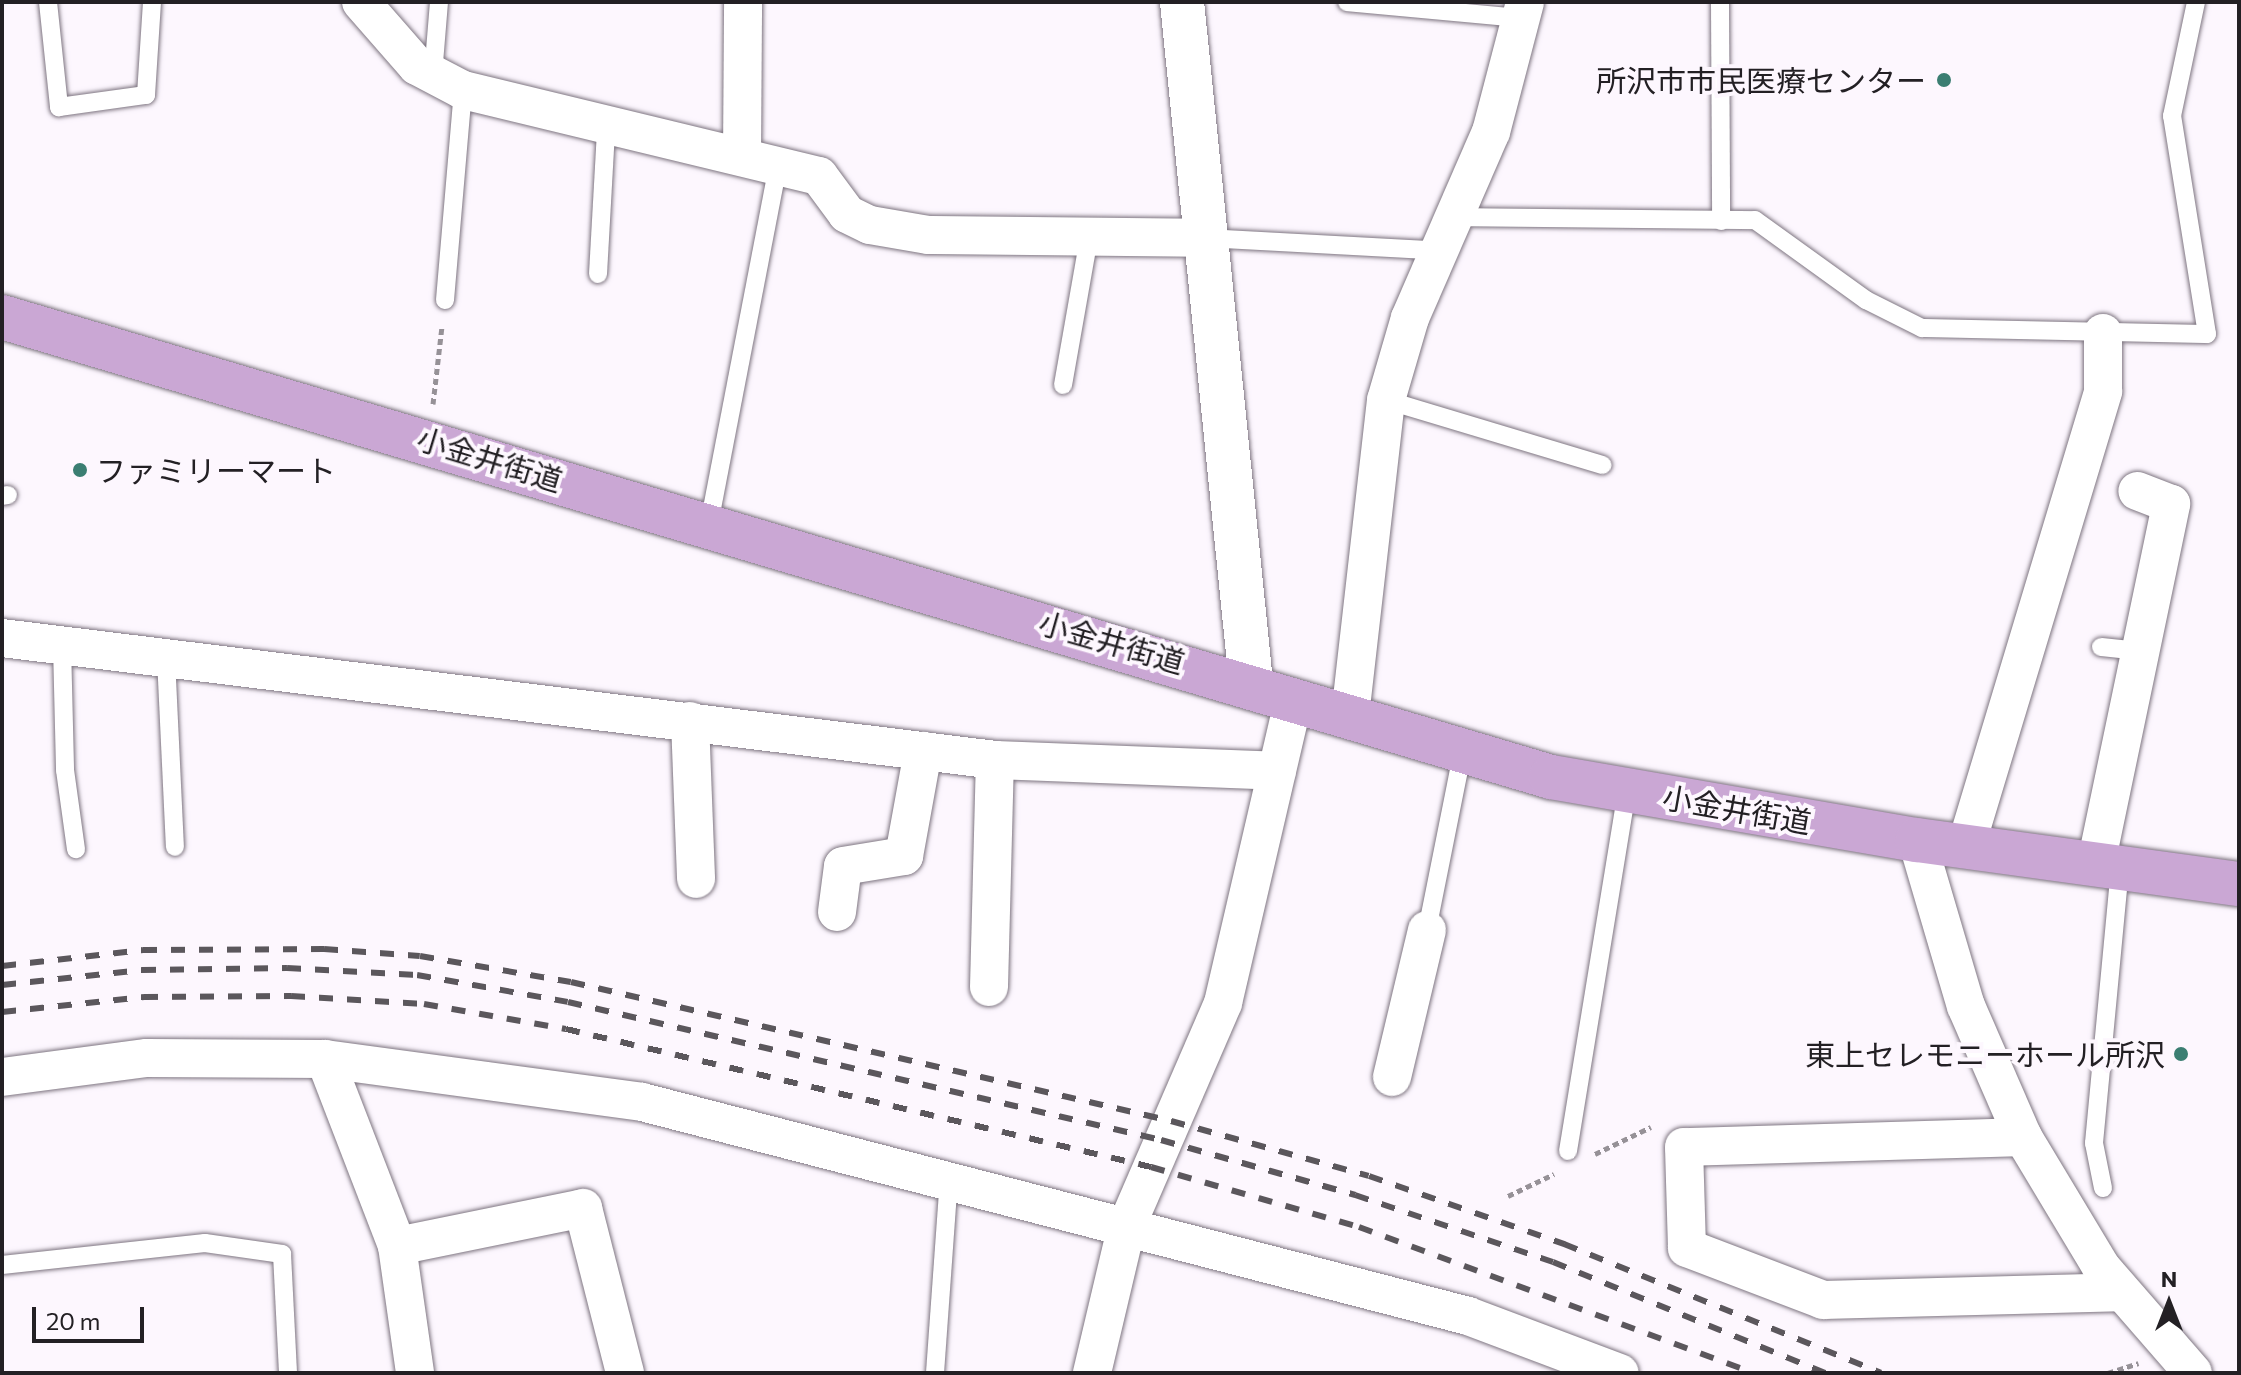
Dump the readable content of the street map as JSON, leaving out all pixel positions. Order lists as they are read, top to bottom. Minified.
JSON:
{"streets":{"main road":["小金井街道"]},"places":["所沢市市民医療センター","ファミリーマート","東上セレモニーホール所沢"],"scale_bar":"20 m","north":"top"}
